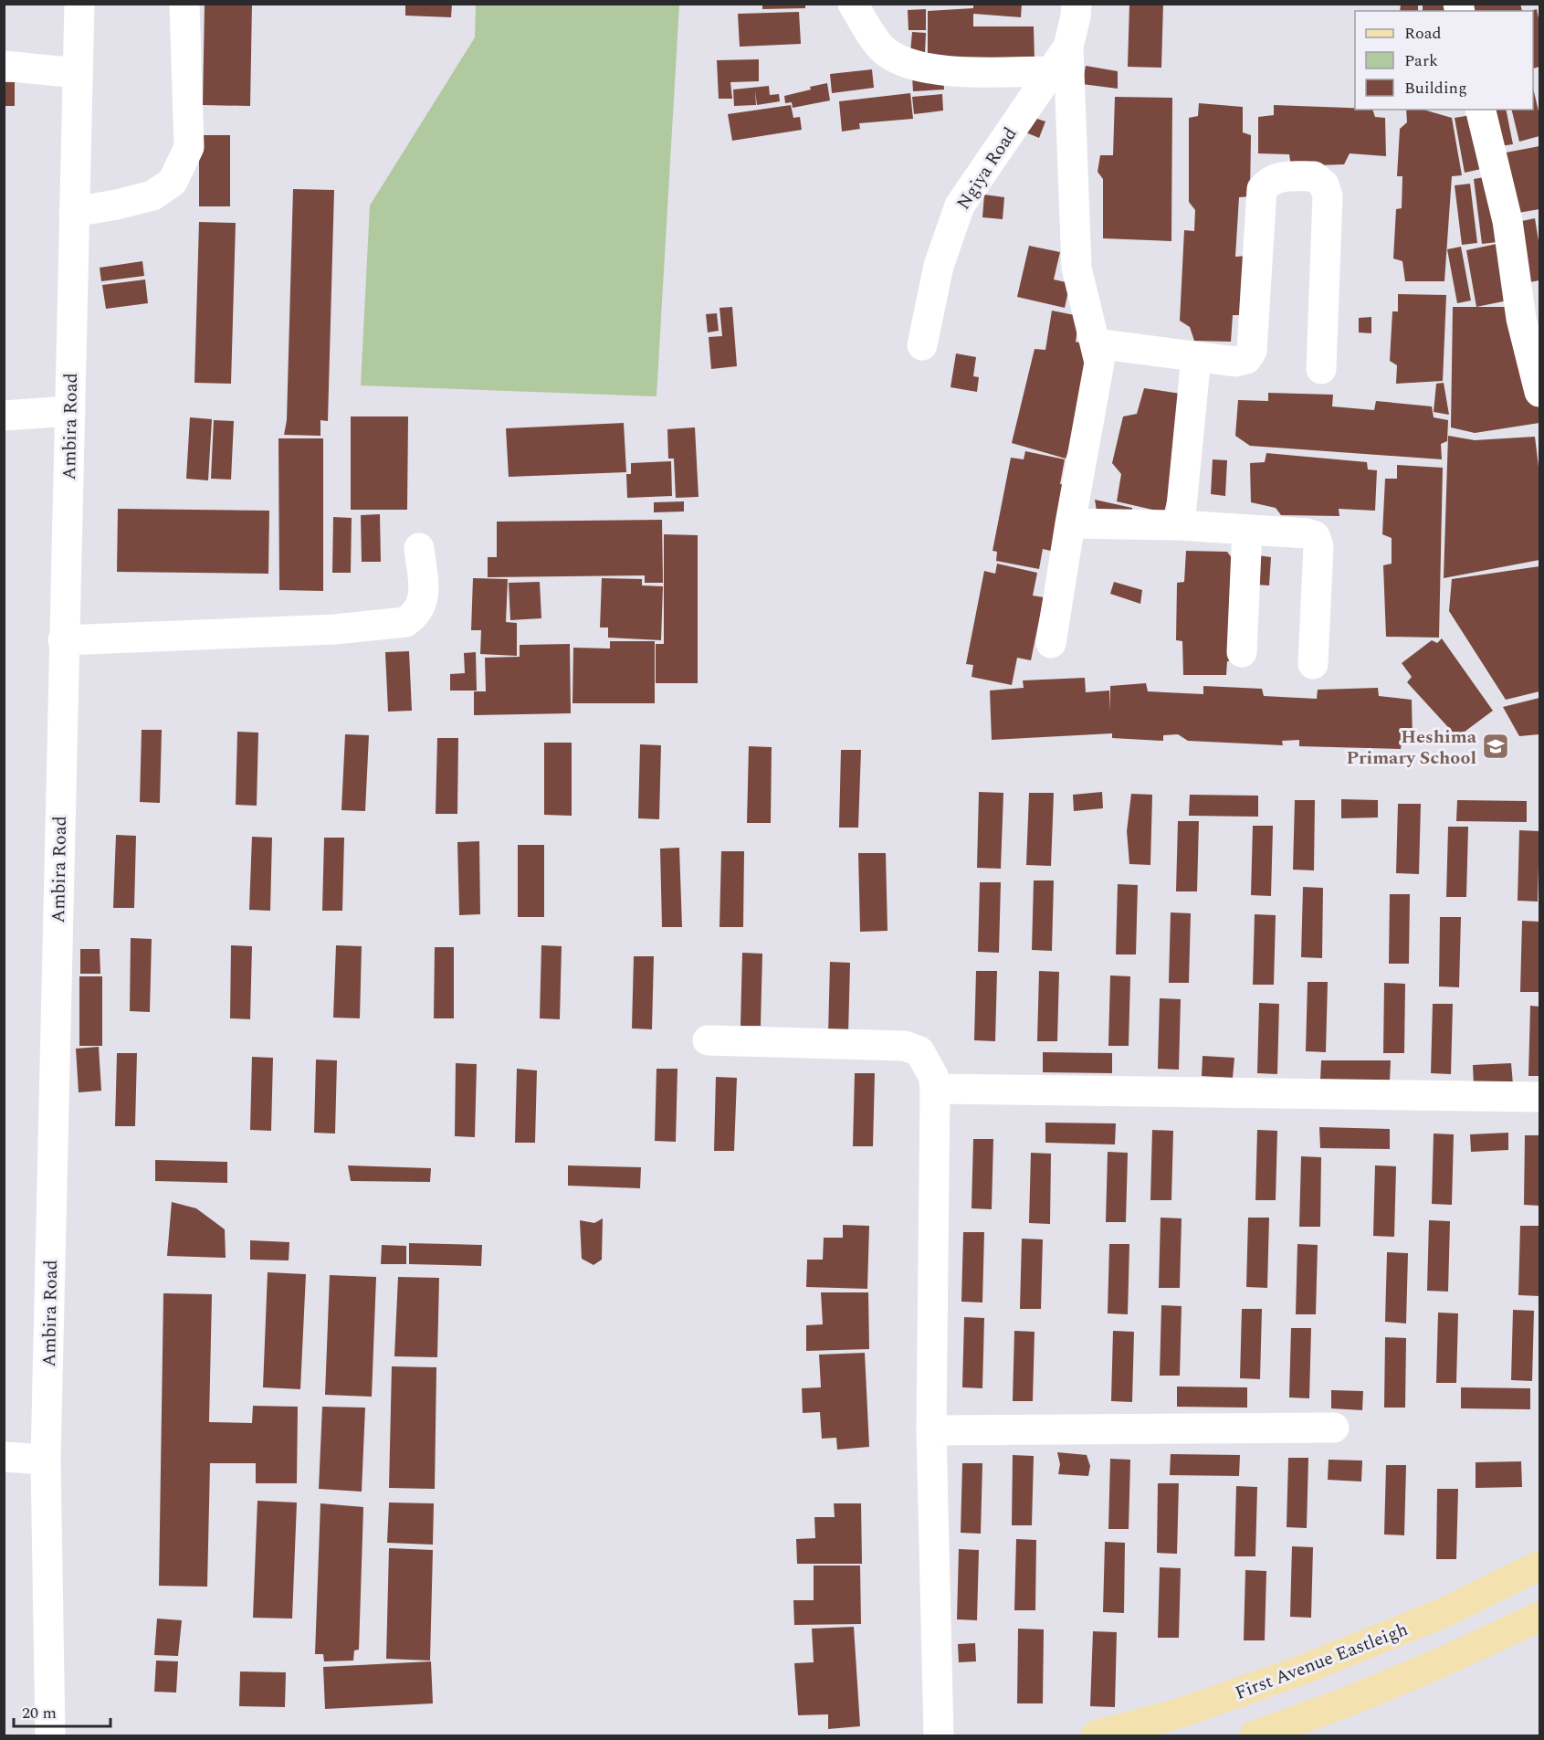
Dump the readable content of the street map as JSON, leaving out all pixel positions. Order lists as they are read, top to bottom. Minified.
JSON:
{"streets":{"main road":["First Avenue Eastleigh"],"street":["Ngiya Road","Ambira Road"]},"places":{"school or university":["Heshima Primary School"]},"legend":["Road","Park","Building"],"scale_bar":"20 m"}
